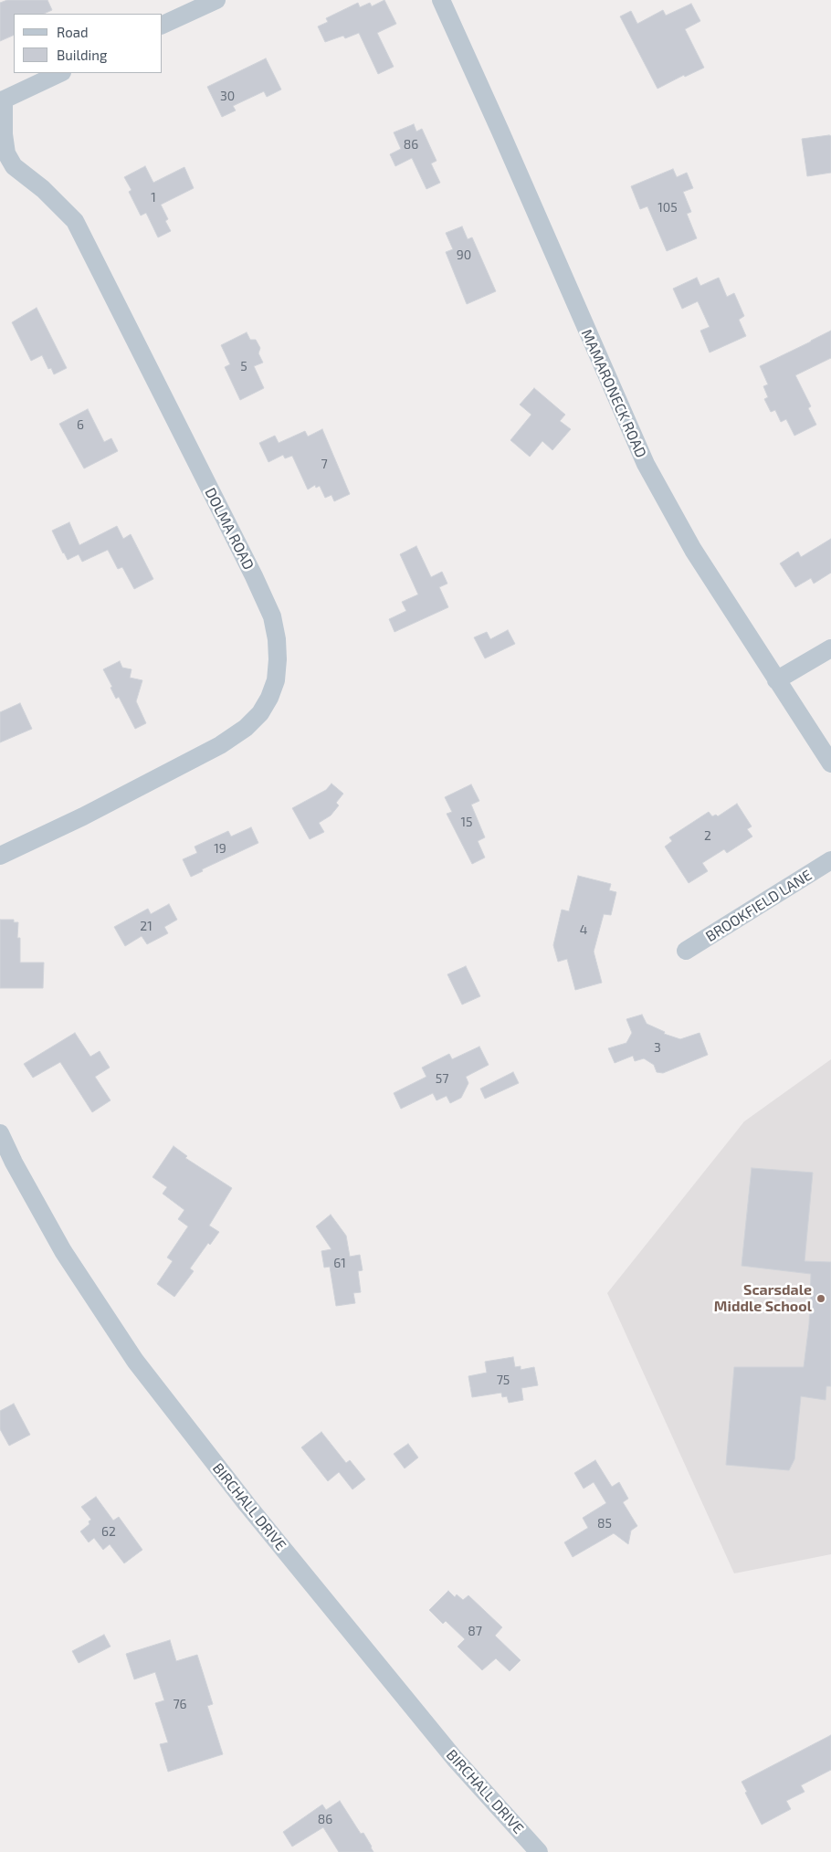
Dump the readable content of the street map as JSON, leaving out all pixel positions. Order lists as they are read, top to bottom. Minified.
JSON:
{"streets":{"street":["MAMARONECK ROAD","DOLMA ROAD","BROOKFIELD LANE","BIRCHALL DRIVE"]},"places":["Scarsdale Middle School"],"house_numbers":["30","86","1","105","90","5","6","7","15","2","19","21","4","3","57","61","75","85","62","87","76","86"],"legend":["Road","Building"]}
